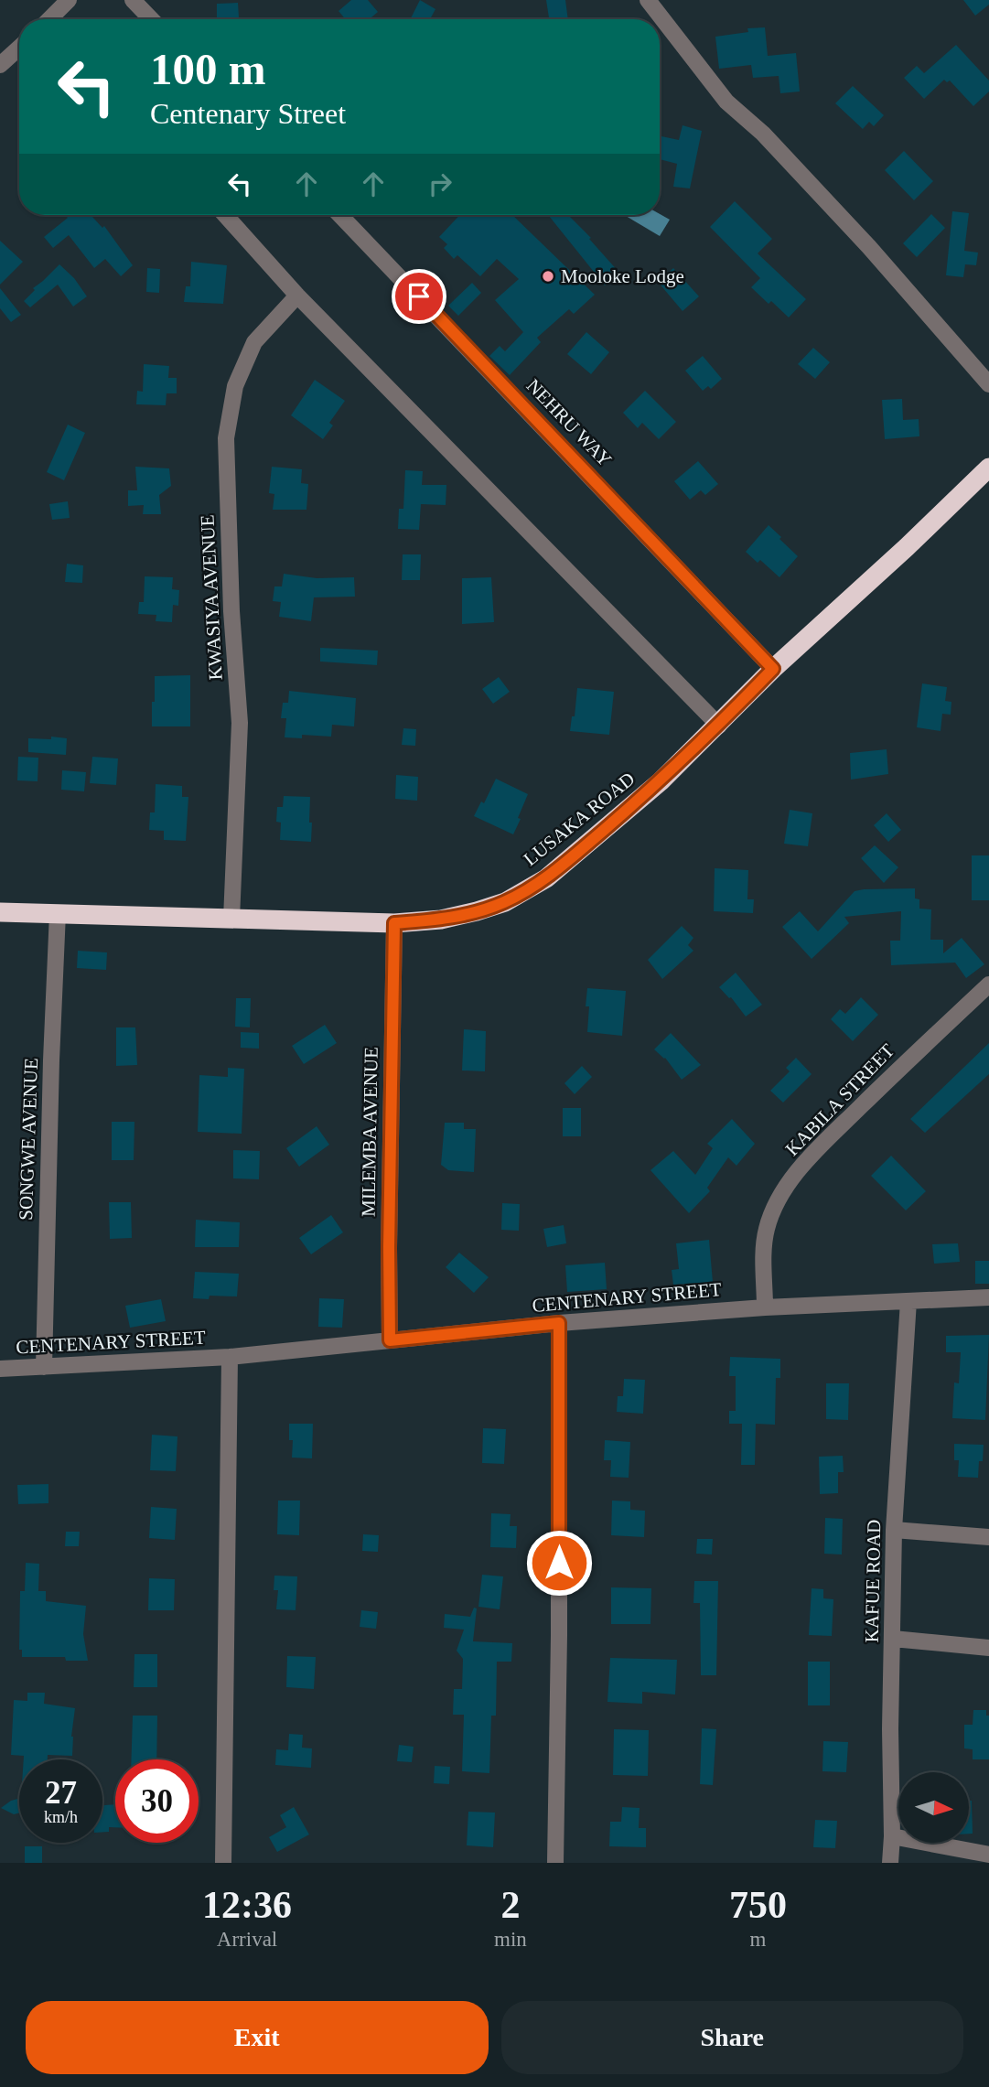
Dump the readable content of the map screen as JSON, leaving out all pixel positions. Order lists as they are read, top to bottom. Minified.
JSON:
{"streets":{"highway":["LUSAKA ROAD"],"street":["NEHRU WAY","KWASIYA AVENUE","KABILA STREET","MILEMBA AVENUE","SONGWE AVENUE","CENTENARY STREET","KAFUE ROAD"]},"crossings":[["NEHRU WAY","LUSAKA ROAD"],["KWASIYA AVENUE","LUSAKA ROAD"],["LUSAKA ROAD","MILEMBA AVENUE"],["LUSAKA ROAD","SONGWE AVENUE"],["KABILA STREET","CENTENARY STREET"],["MILEMBA AVENUE","CENTENARY STREET"],["SONGWE AVENUE","CENTENARY STREET"],["CENTENARY STREET","KAFUE ROAD"]],"places":["Mooloke Lodge"],"north":"right","page":{"turn":["100 m","Centenary Street"],"speed":"27 km/h","limit":"30","eta":["12:36","Arrival","2","min","750","m"],"buttons":["Exit","Share"]}}
